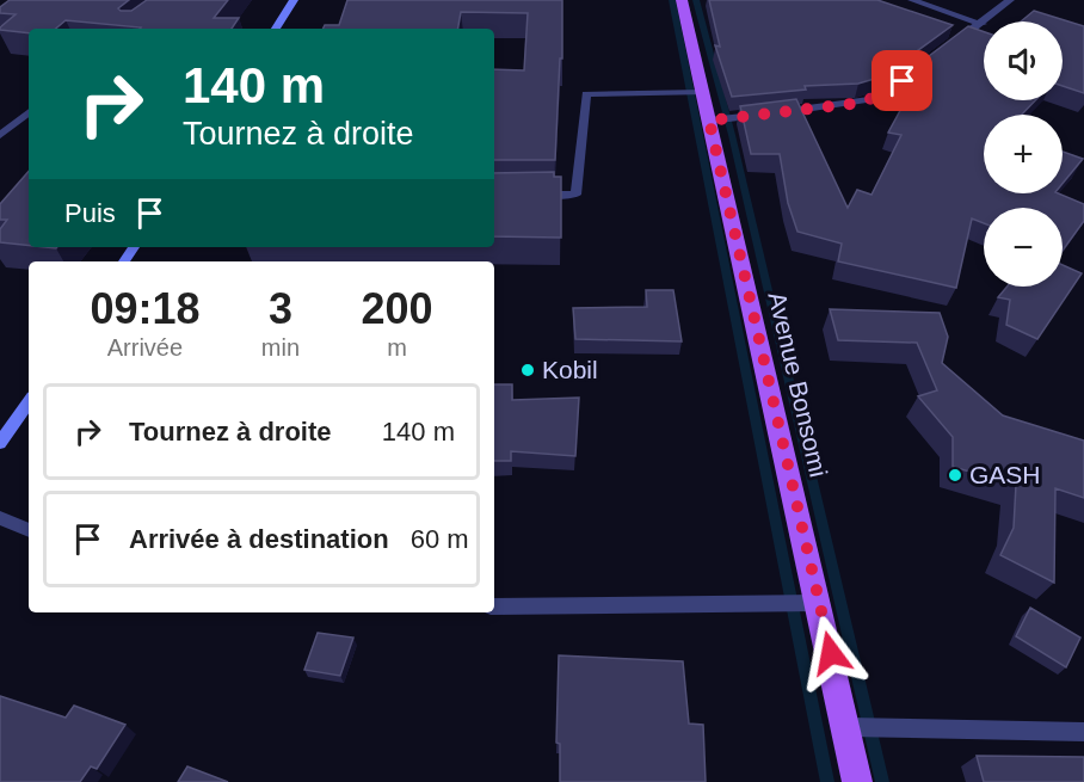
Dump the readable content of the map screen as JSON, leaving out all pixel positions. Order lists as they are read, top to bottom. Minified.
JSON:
{"streets":{"main road":["Avenue Bonsomi"]},"places":["Kobil","GASH"],"page":{"map_buttons":["+","−"],"turn":["140 m","Tournez à droite"],"then":"Puis","eta":["09:18","Arrivée","3","min","200","m"],"list":[{"name":"Tournez à droite","value":"140 m"},{"name":"Arrivée à destination","value":"60 m"}]}}
